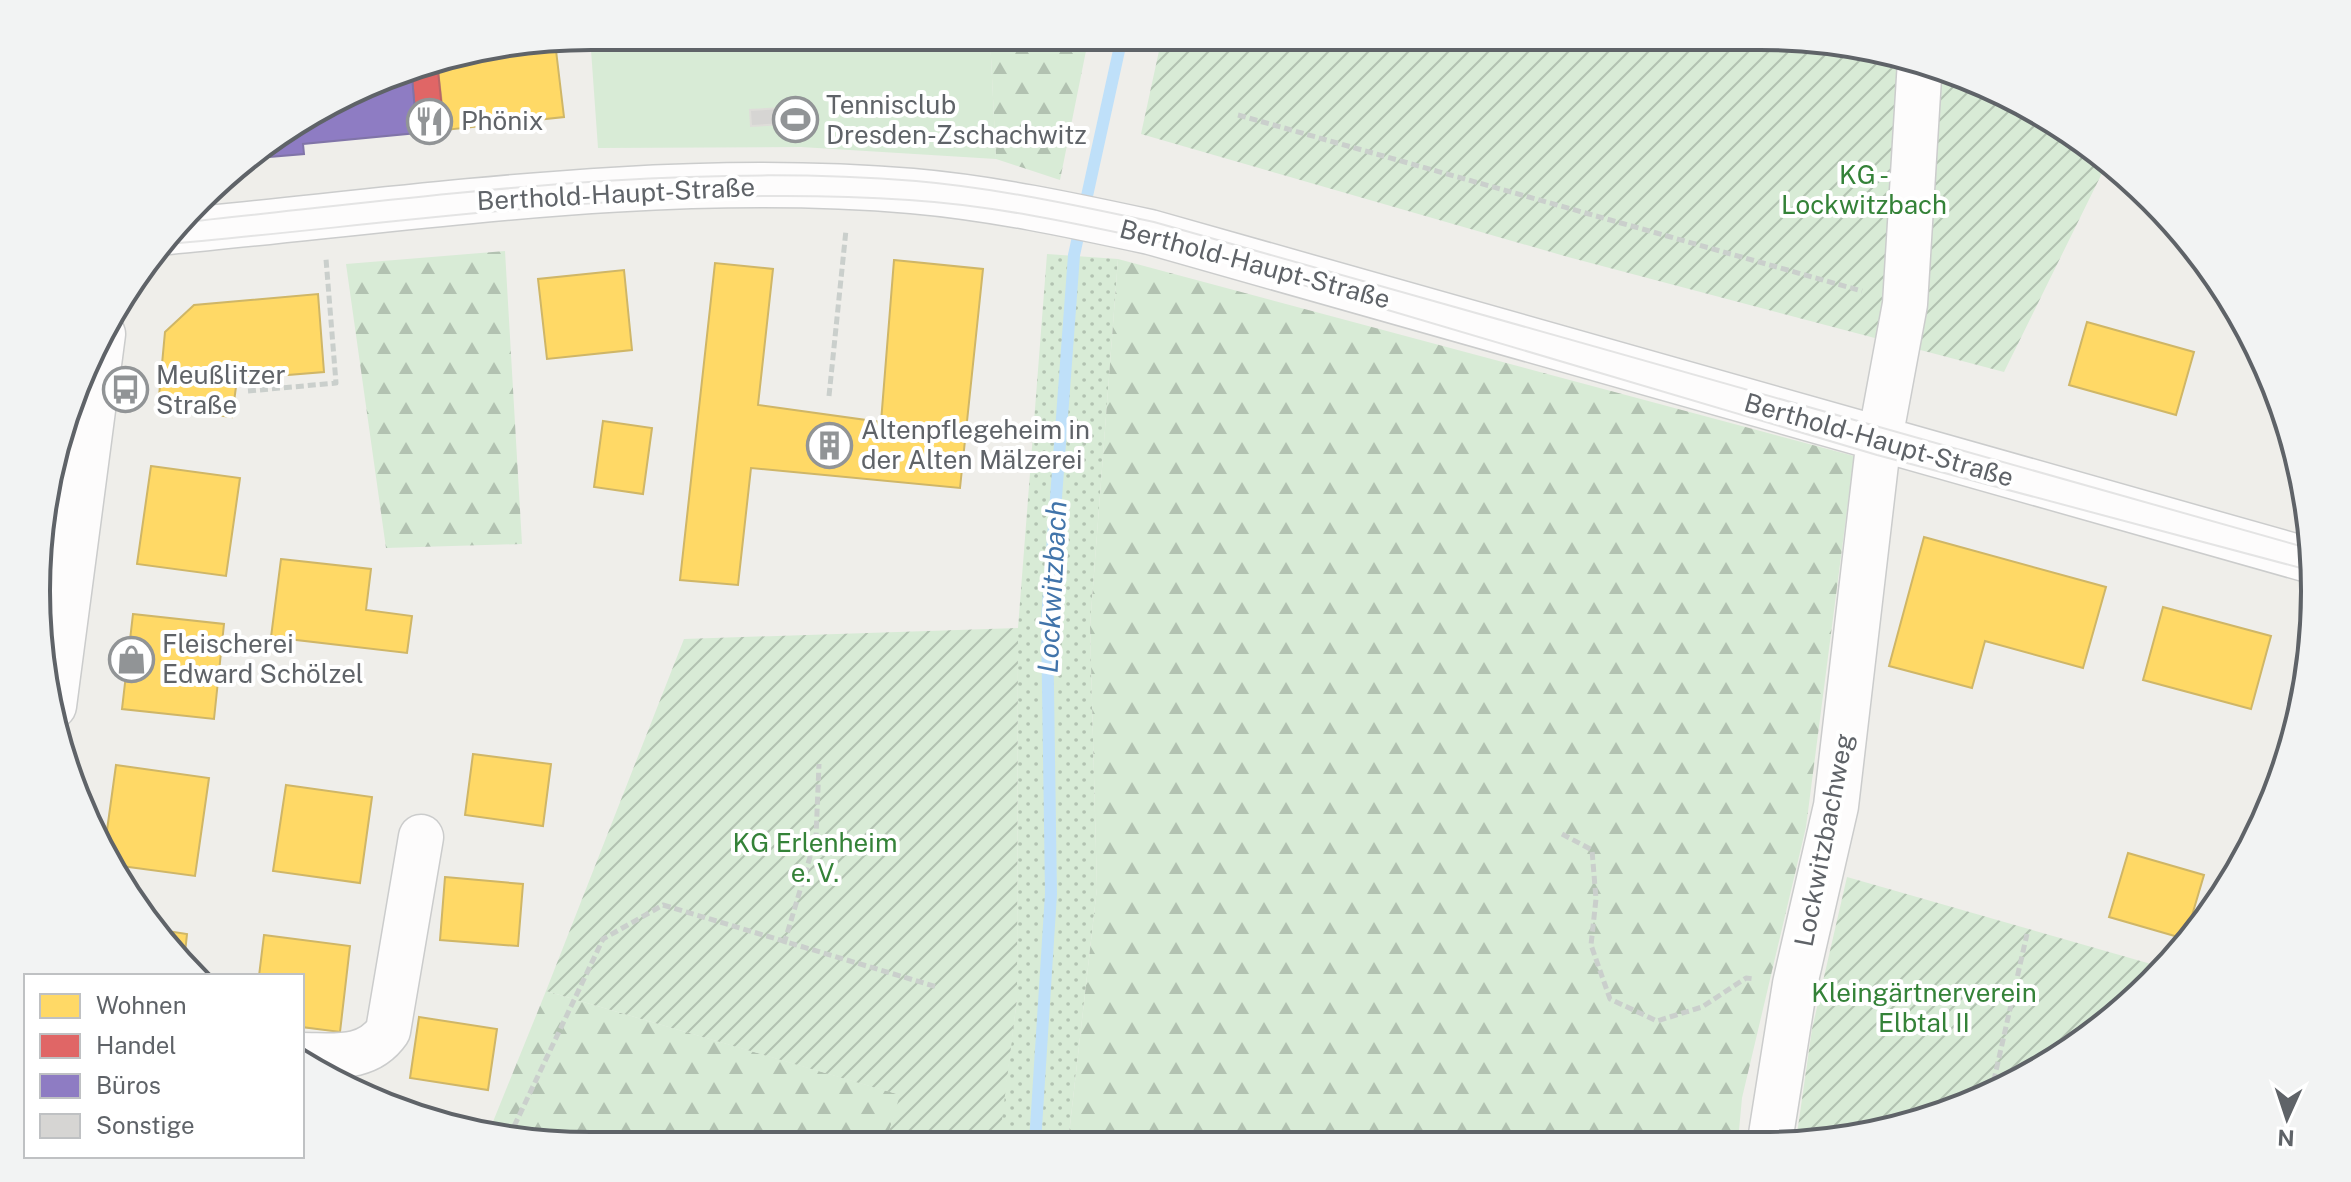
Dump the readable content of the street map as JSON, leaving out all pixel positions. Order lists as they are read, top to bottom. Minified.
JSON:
{"streets":{"street":["Berthold-Haupt-Straße","Lockwitzbachweg"]},"crossings":[["Berthold-Haupt-Straße","Lockwitzbachweg"]],"water":["Lockwitzbach"],"parks":["KG - Lockwitzbach","KG Erlenheim e. V.","Kleingärtnerverein Elbtal II"],"places":{"sports":["Tennisclub Dresden-Zschachwitz"],"restaurant":["Phönix"],"bus stop":["Meußlitzer Straße"],"building":["Altenpflegeheim in der Alten Mälzerei"],"shop":["Fleischerei Edward Schölzel"]},"legend":["Wohnen","Handel","Büros","Sonstige"],"north":"bottom"}
